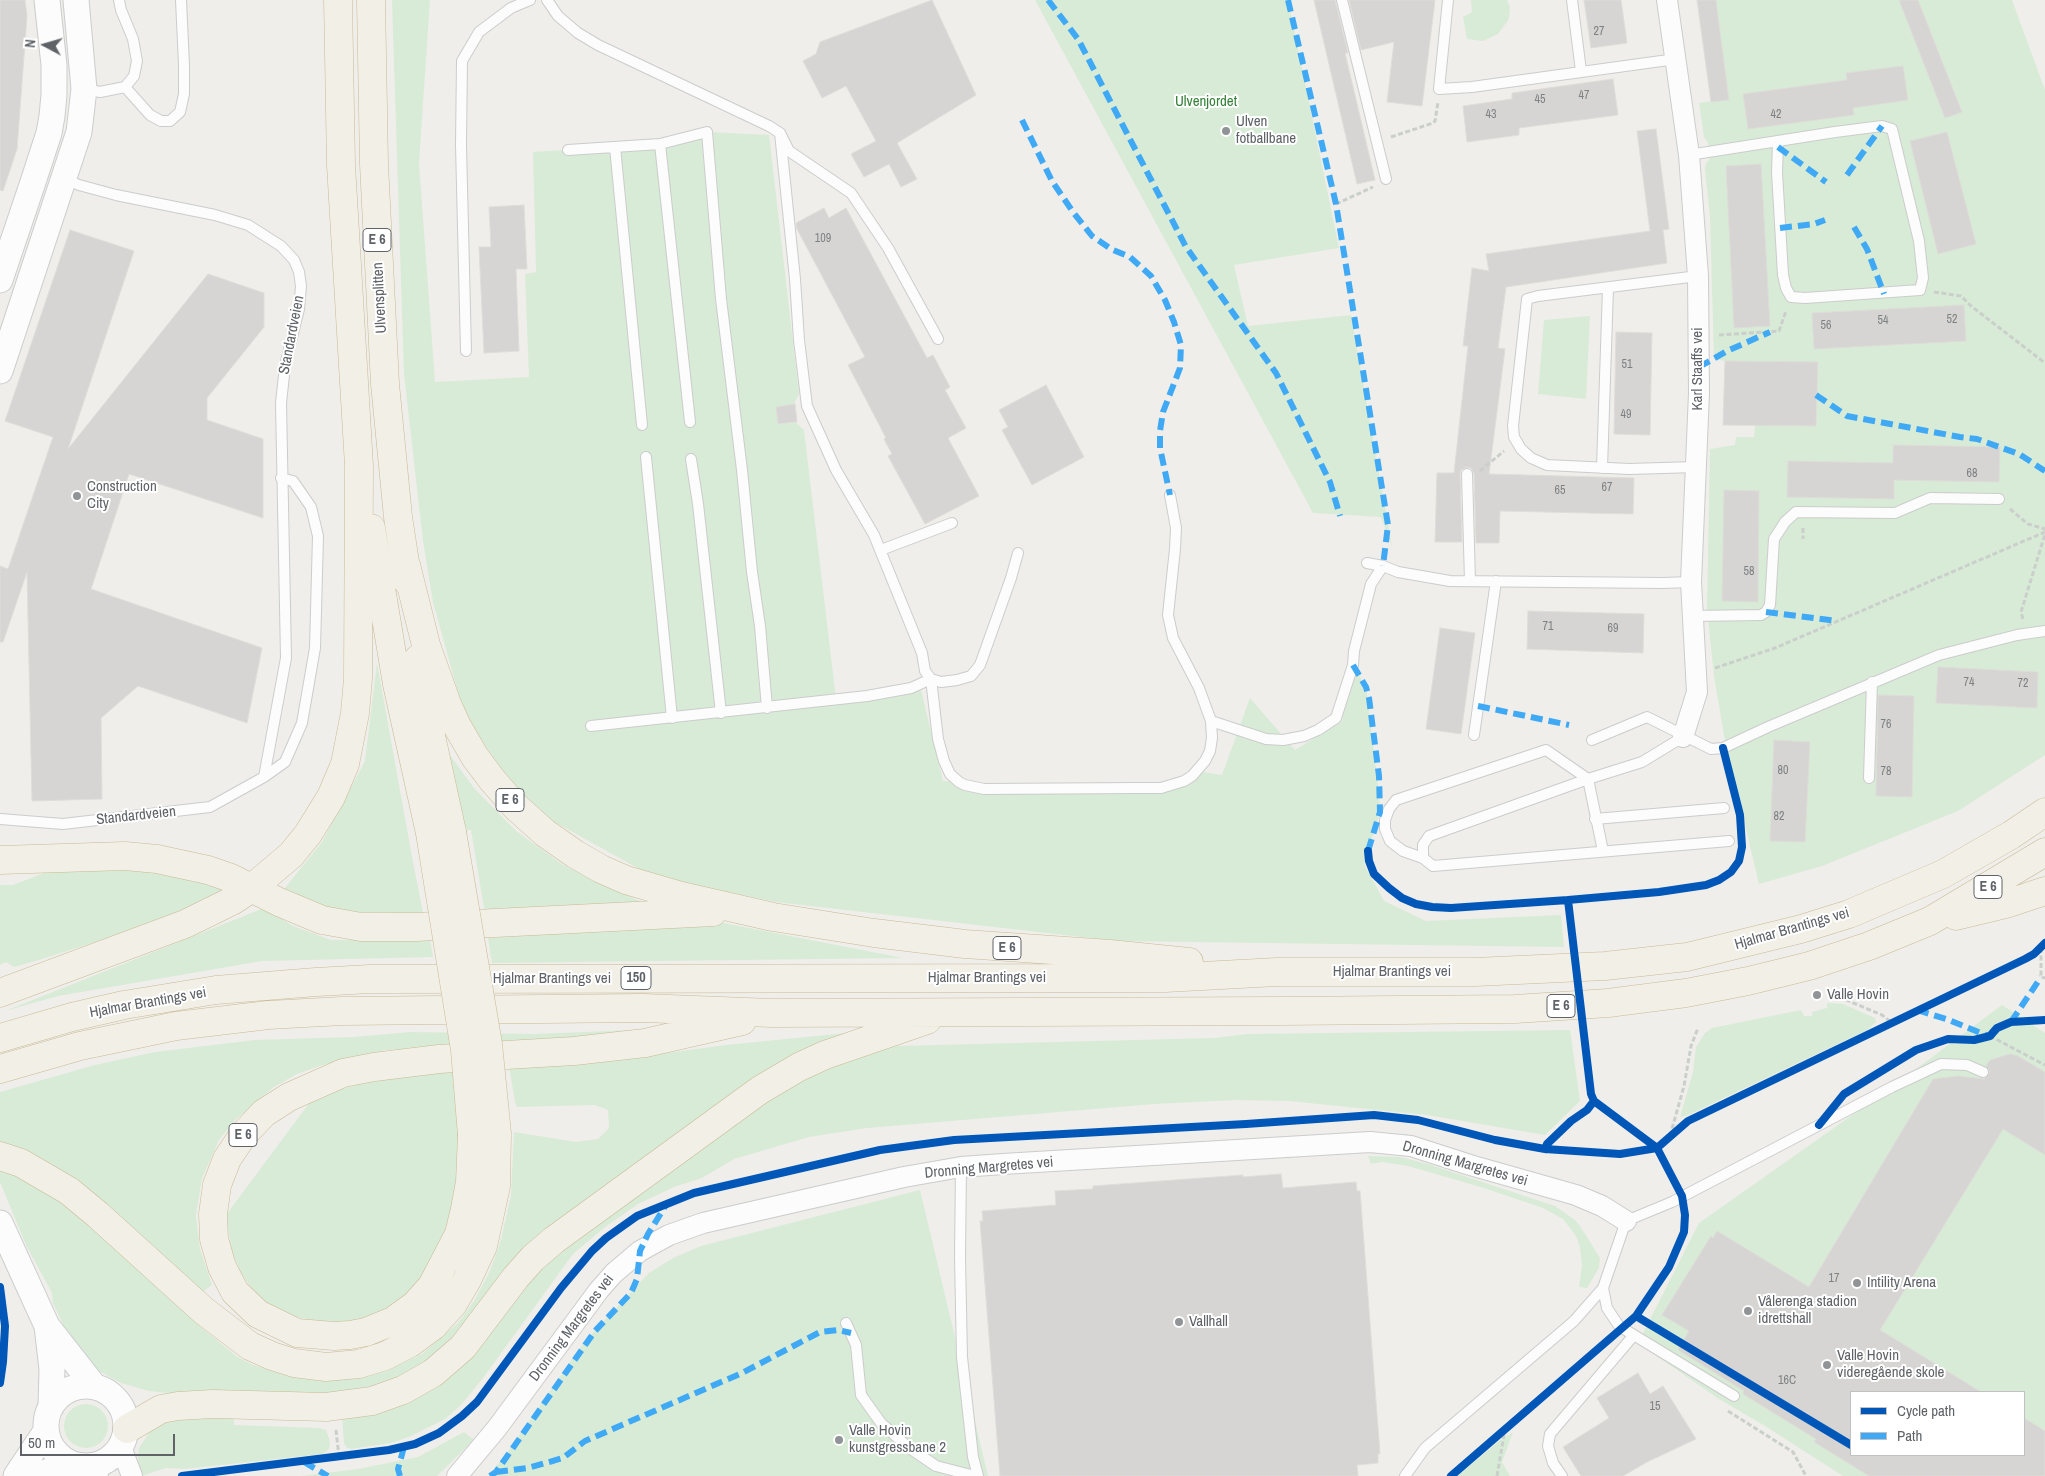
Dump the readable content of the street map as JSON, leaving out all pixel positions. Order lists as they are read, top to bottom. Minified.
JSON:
{"streets":{"highway":["E 6","Ulvensplitten","Hjalmar Brantings vei","150"],"street":["Karl Staaffs vei","Dronning Margretes vei"],"lane":["Standardveien"]},"crossings":[["E 6","Ulvensplitten"],["E 6","Hjalmar Brantings vei"]],"parks":["Ulvenjordet"],"places":["Ulven fotballbane","Construction City","Valle Hovin","Intility Arena","Vålerenga stadion idrettshall","Vallhall","Valle Hovin videregående skole","Valle Hovin kunstgressbane 2"],"house_numbers":["27","47","45","43","42","109","52","54","56","51","49","68","67","65","58","71","69","74","72","76","80","78","82","17","16C","15"],"legend":["Cycle path","Path"],"scale_bar":"50 m","north":"left"}
